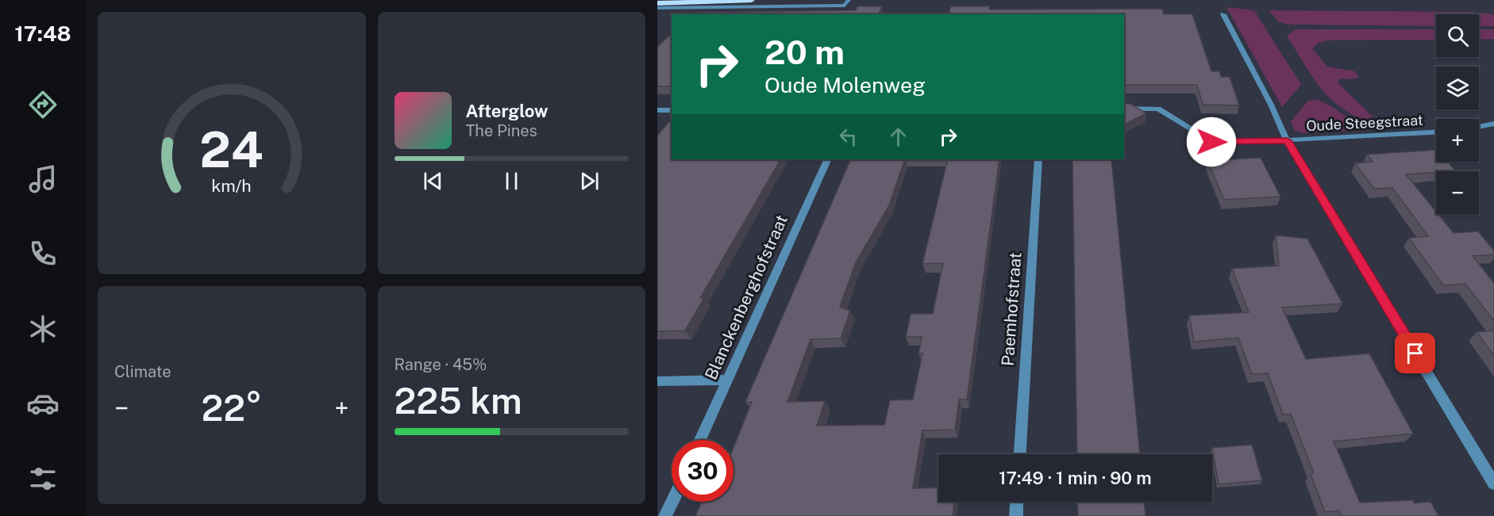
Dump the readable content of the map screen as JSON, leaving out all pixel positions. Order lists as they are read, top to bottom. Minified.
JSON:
{"streets":{"street":["Oude Steegstraat","Blanckenberghofstraat","Paemhofstraat"]},"page":{"tabs":"17:48","map_buttons":["+","−"],"turn":["20 m","Oude Molenweg"],"song":["Afterglow","The Pines"],"tile":["Climate",["Range · 45%","225 km"]],"heat":["−","22°","+"],"limit":"30","trip":"17:49 · 1 min · 90 m","gauge":["24","km/h"]}}
